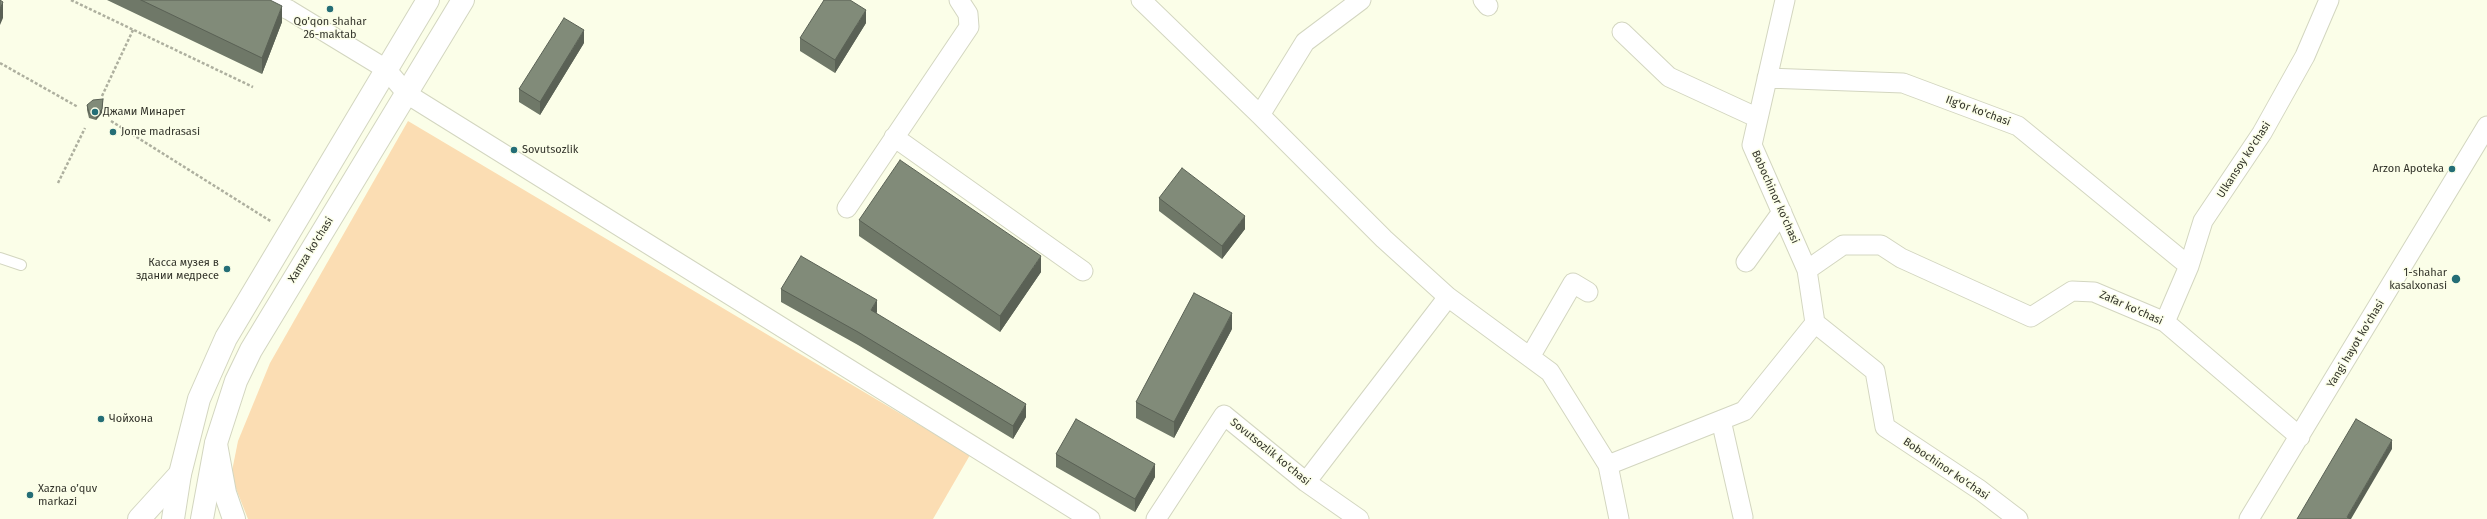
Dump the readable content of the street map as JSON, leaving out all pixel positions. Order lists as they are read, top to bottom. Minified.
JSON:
{"streets":{"main road":["Xamza ko'chasi"],"street":["Ilg'or ko'chasi","Ulkansoy ko'chasi","Bobochinor ko'chasi","Zafar ko'chasi","Yangi hayot ko'chasi","Sovutsozlik ko'chasi"]},"crossings":[["Ilg'or ko'chasi","Ulkansoy ko'chasi"],["Ilg'or ko'chasi","Bobochinor ko'chasi"],["Ulkansoy ko'chasi","Zafar ko'chasi"],["Bobochinor ko'chasi","Zafar ko'chasi"],["Zafar ko'chasi","Yangi hayot ko'chasi"]],"places":["Qo'qon shahar 26-maktab","Джами Минарет","Jome madrasasi","Sovutsozlik","Arzon Apoteka","Касса музея в здании медресе","1-shahar kasalxonasi","Чойхона","Xazna o’quv markazi"]}
